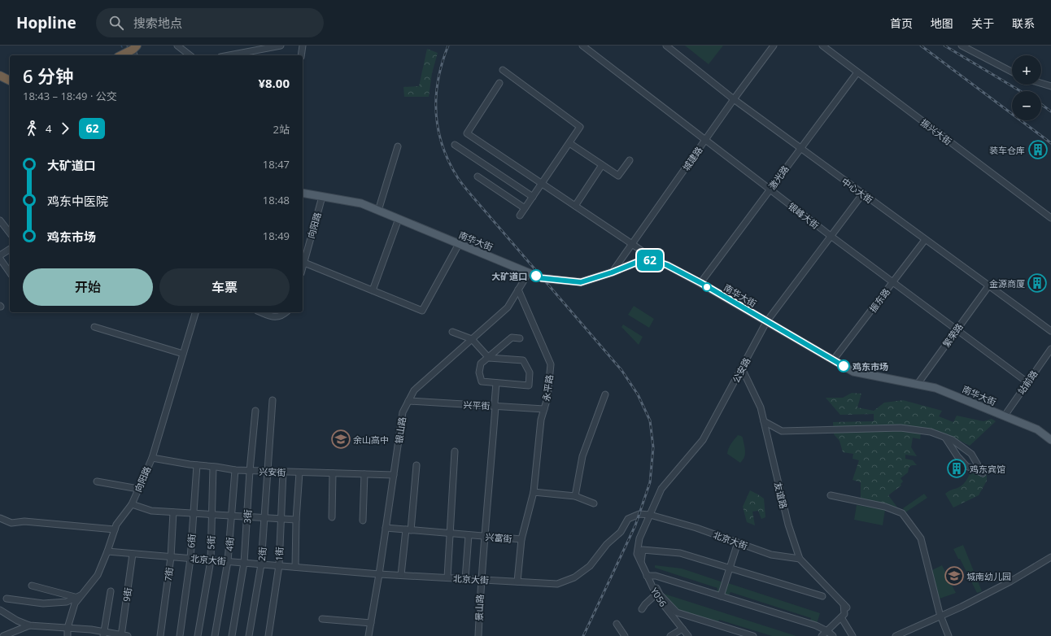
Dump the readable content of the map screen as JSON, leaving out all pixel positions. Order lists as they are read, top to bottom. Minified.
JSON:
{"streets":{"main road":["南华大街"],"street":["振兴大街","城建路","激光路","中心大街","银峰大街","向阳路","振东路","繁荣路","公安路","站前路","永平路","兴平街","银山路","兴安街","友谊路","3街","兴富街","北京大街","6街","5街","4街","2街","1街","7街","9街","Y056","景山路"]},"crossings":[["振兴大街","激光路"],["城建路","中心大街"],["城建路","银峰大街"],["城建路","南华大街"],["激光路","中心大街"],["激光路","银峰大街"],["激光路","南华大街"],["中心大街","振东路"],["中心大街","繁荣路"],["中心大街","公安路"],["银峰大街","振东路"],["银峰大街","繁荣路"],["银峰大街","公安路"],["银峰大街","站前路"],["向阳路","南华大街"],["向阳路","兴安街"],["向阳路","北京大街"],["南华大街","振东路"],["南华大街","繁荣路"],["南华大街","公安路"],["南华大街","站前路"],["南华大街","银山路"],["公安路","友谊路"],["公安路","北京大街"],["公安路","Y056"],["永平路","兴平街"],["永平路","银山路"],["永平路","兴富街"],["兴平街","银山路"],["兴平街","景山路"],["银山路","兴安街"],["银山路","兴富街"],["银山路","北京大街"],["兴安街","3街"],["兴安街","6街"],["兴安街","5街"],["兴安街","4街"],["兴安街","2街"],["兴安街","1街"],["友谊路","北京大街"],["3街","北京大街"],["兴富街","景山路"],["北京大街","6街"],["北京大街","5街"],["北京大街","4街"],["北京大街","2街"],["北京大街","1街"],["北京大街","7街"],["北京大街","9街"],["北京大街","景山路"]],"places":{"building":["装车仓库","金源商厦","鸡东宾馆"],"other":["大矿道口","鸡东市场"],"school or university":["余山高中","城南幼儿园"]},"lines":["bus line 62"],"page":{"header":"Hopline","search":"搜索地点","nav":["首页","地图","关于","联系"],"on_map":"62","map_buttons":["+","−"],"heading":["6 分钟","18:43 – 18:49 · 公交","¥8.00"],"legs":["4","62","2站"],"list":[{"name":"大矿道口","value":"18:47"},{"name":"鸡东中医院","value":"18:48"},{"name":"鸡东市场","value":"18:49"}],"buttons":["开始","车票"]}}
